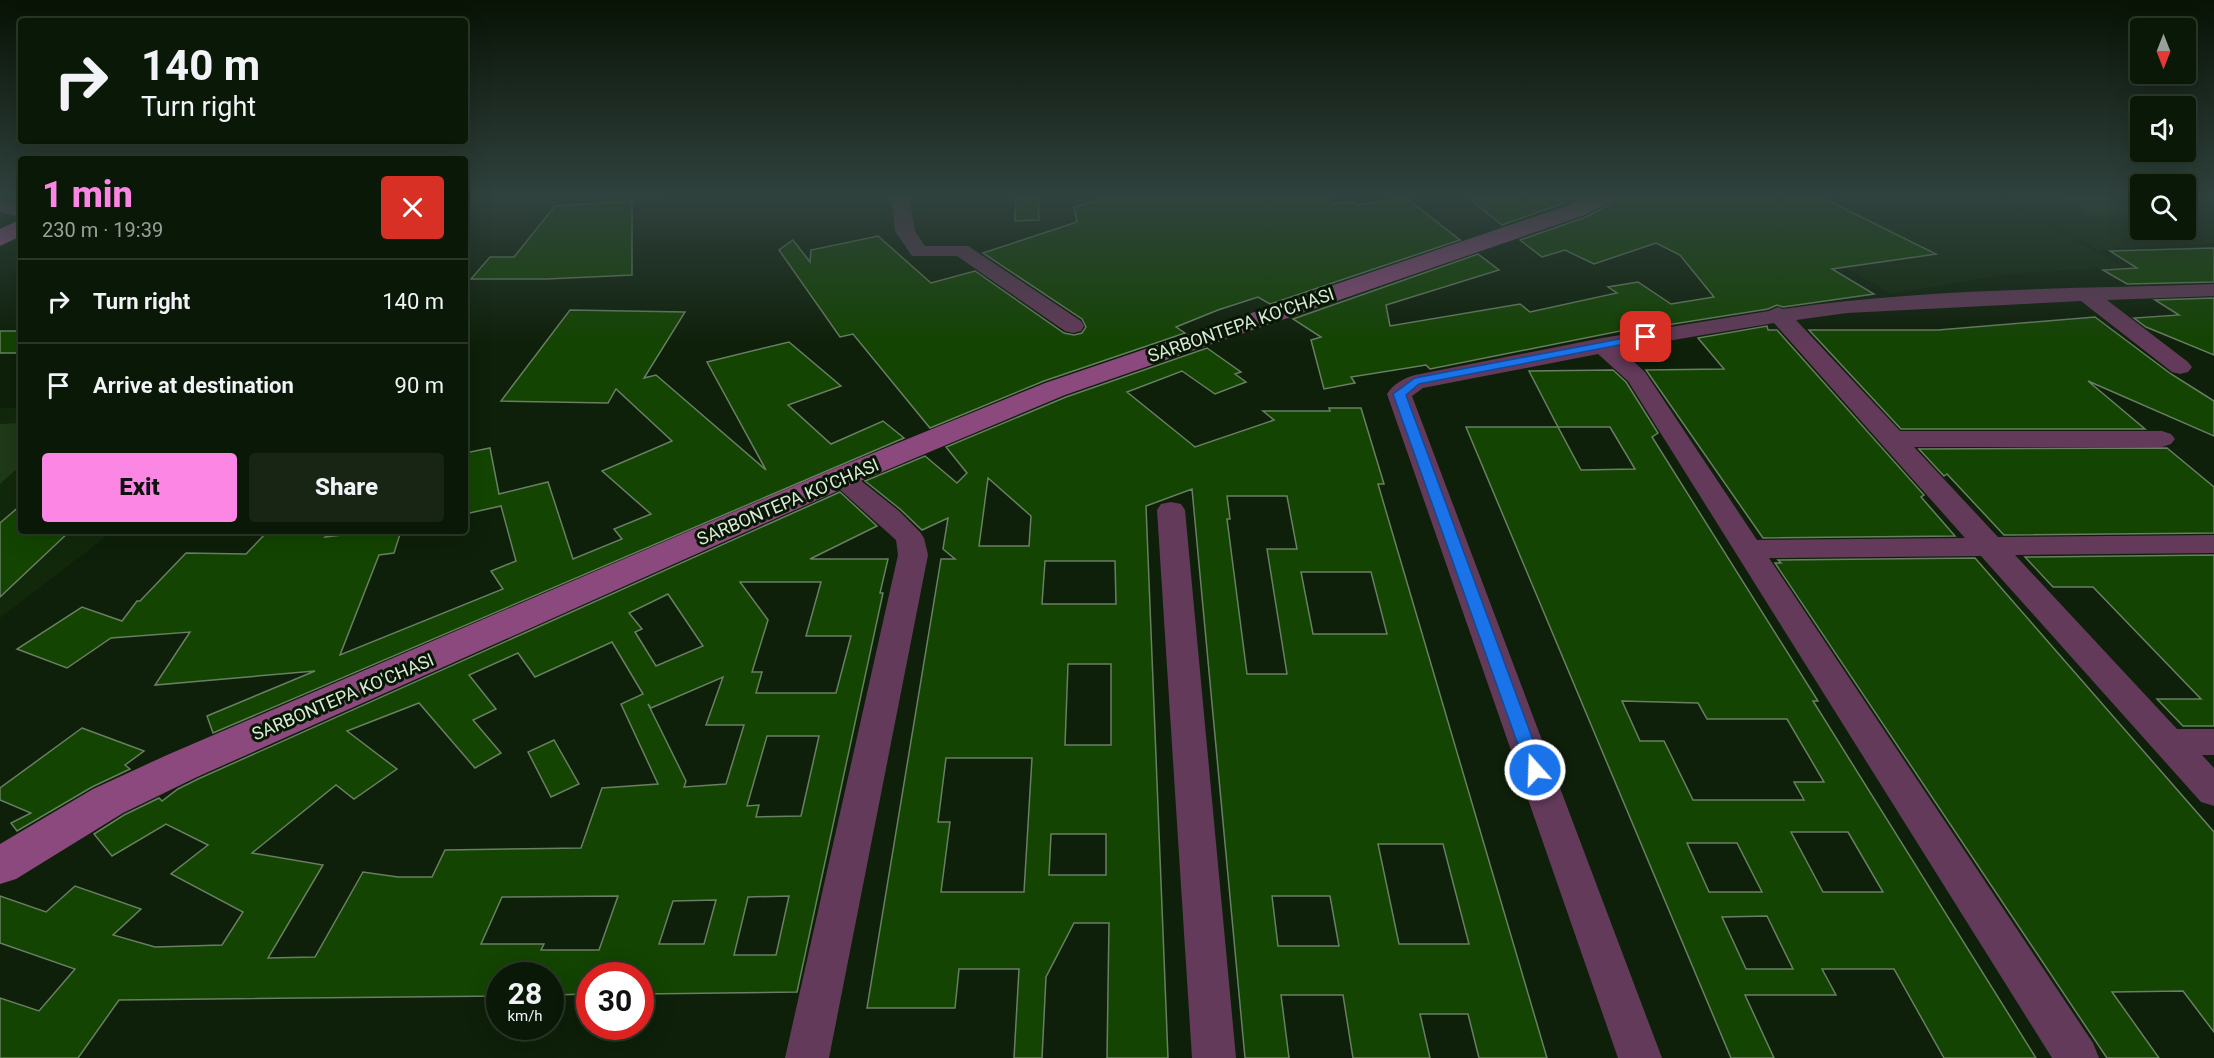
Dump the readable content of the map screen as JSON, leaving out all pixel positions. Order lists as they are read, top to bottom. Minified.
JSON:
{"streets":{"street":["SARBONTEPA KO'CHASI"]},"north":"bottom","page":{"turn":["140 m","Turn right"],"heading":["1 min","230 m · 19:39"],"list":[{"name":"Turn right","value":"140 m"},{"name":"Arrive at destination","value":"90 m"}],"buttons":["Exit","Share"],"speed":"28 km/h","limit":"30"}}
